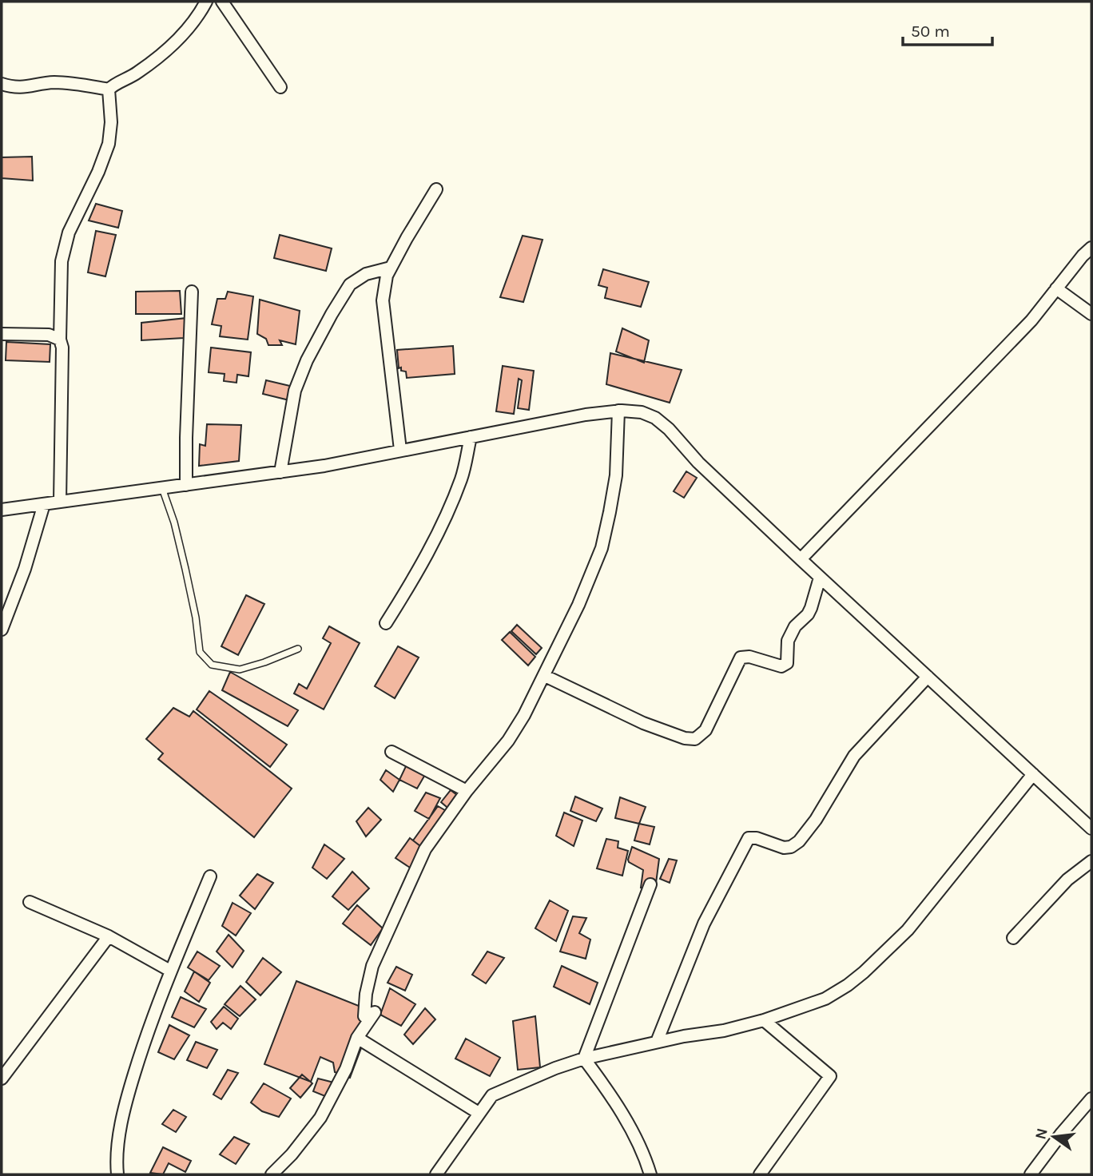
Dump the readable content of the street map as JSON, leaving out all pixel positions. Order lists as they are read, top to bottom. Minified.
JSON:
{"scale_bar":"50 m","north":"left"}
